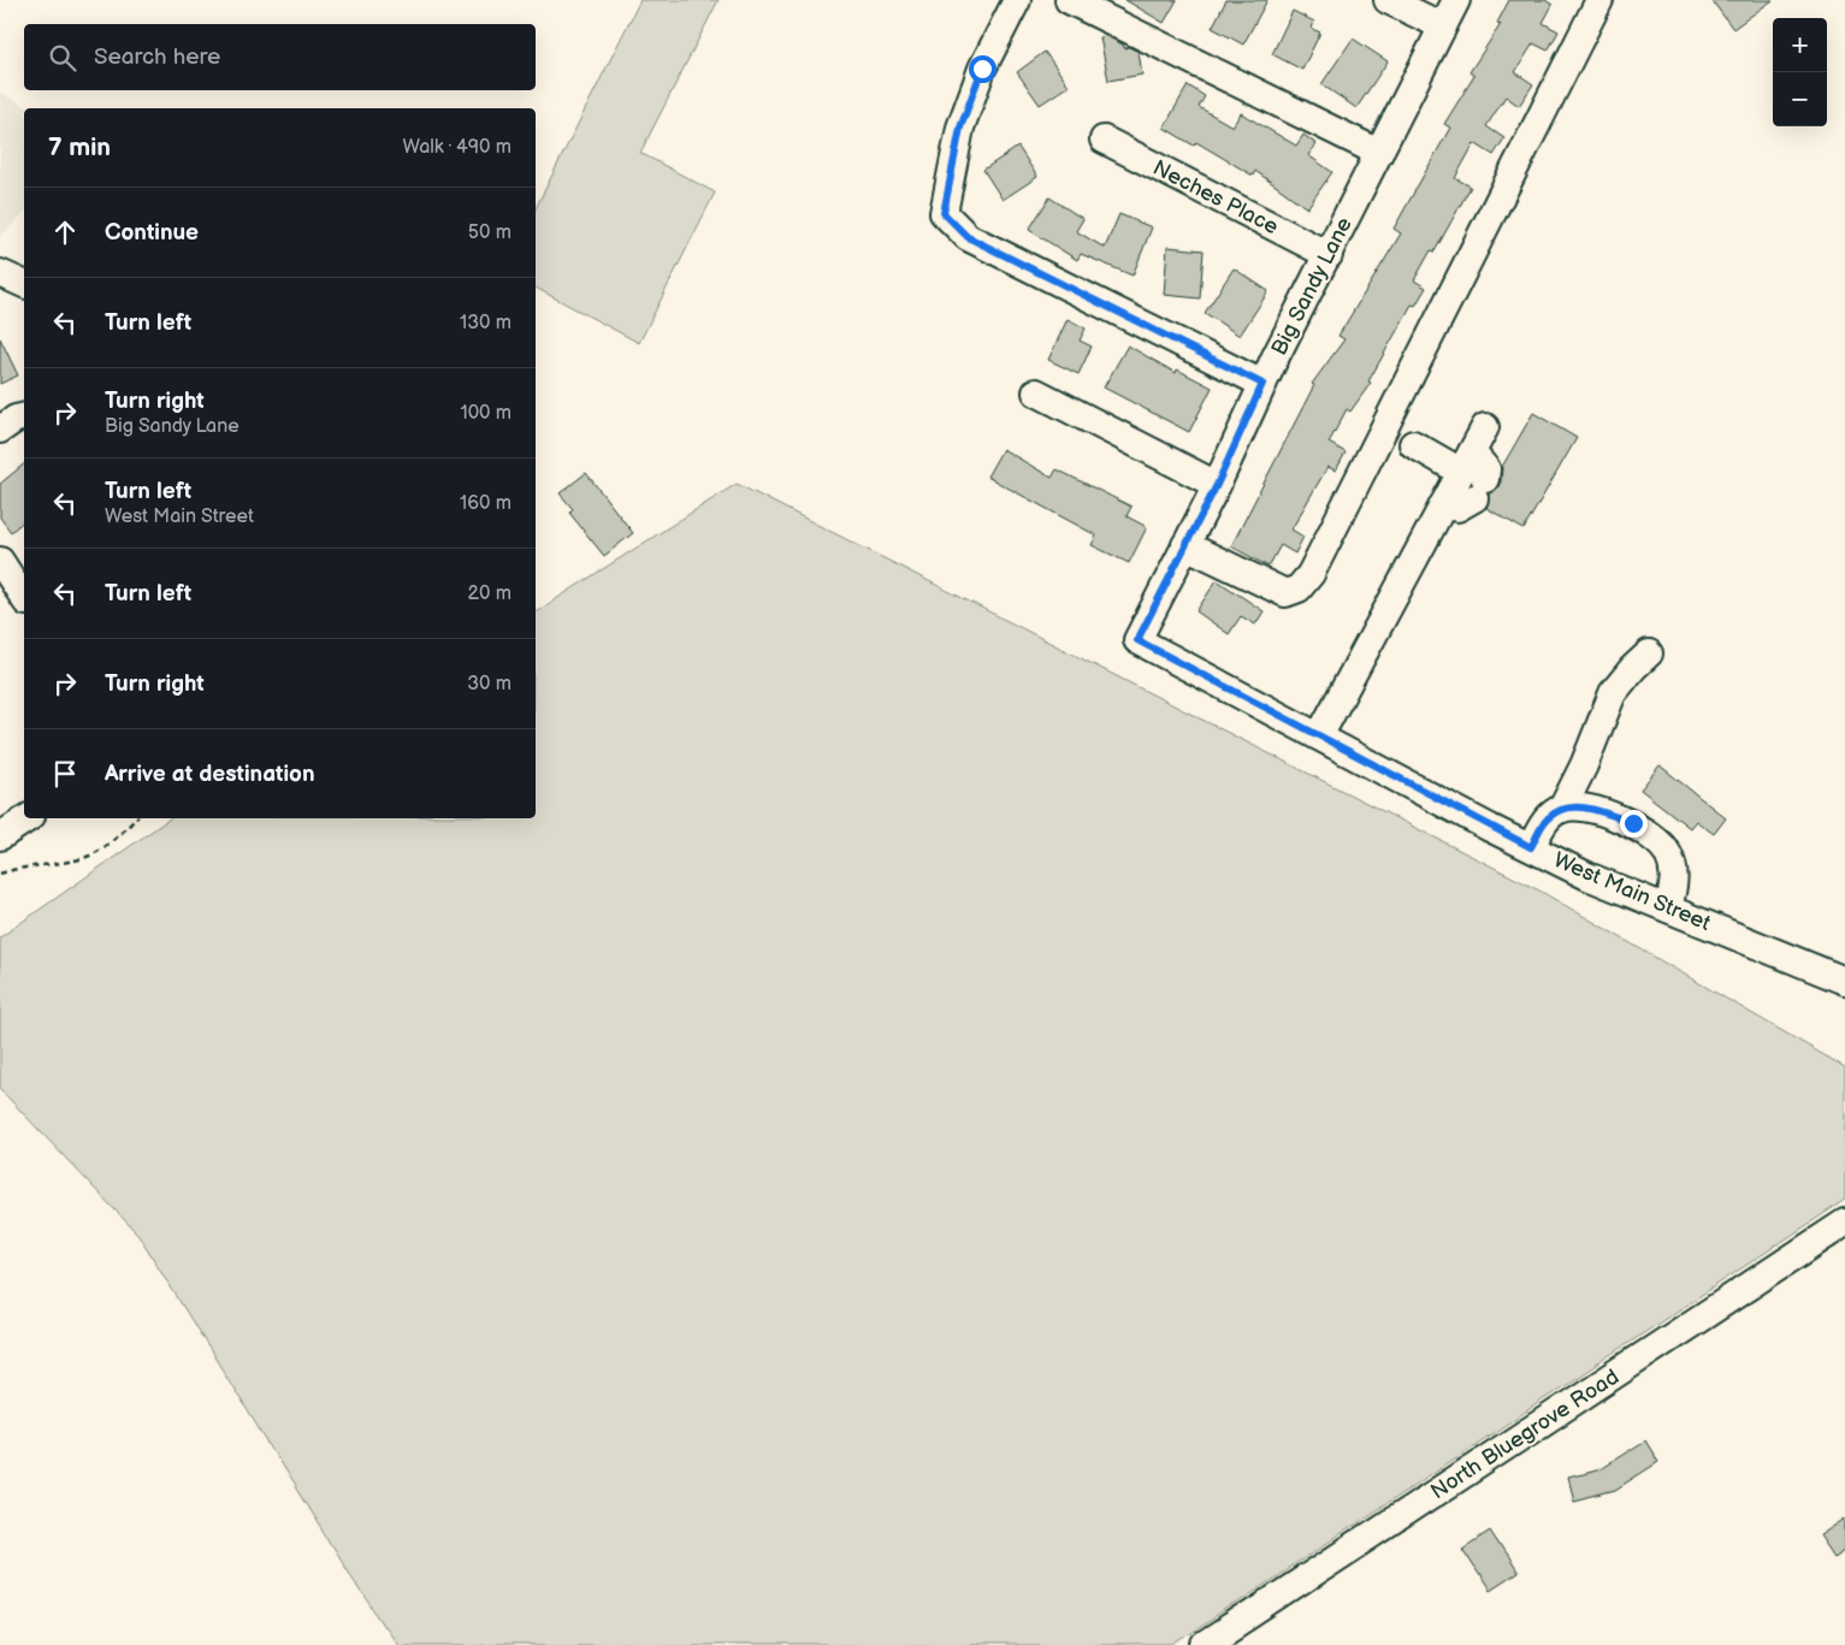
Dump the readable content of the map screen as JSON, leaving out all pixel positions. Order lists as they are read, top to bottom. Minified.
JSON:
{"streets":{"street":["Neches Place","Big Sandy Lane","West Main Street","North Bluegrove Road"]},"crossings":[["Neches Place","Big Sandy Lane"],["Big Sandy Lane","West Main Street"]],"page":{"map_buttons":["+","−"],"search":"Search here","heading":["7 min","Walk · 490 m"],"list":[["Continue","50 m"],["Turn left","130 m"],["Turn right","Big Sandy Lane","100 m"],["Turn left","West Main Street","160 m"],["Turn left","20 m"],["Turn right","30 m"],"Arrive at destination"]}}
